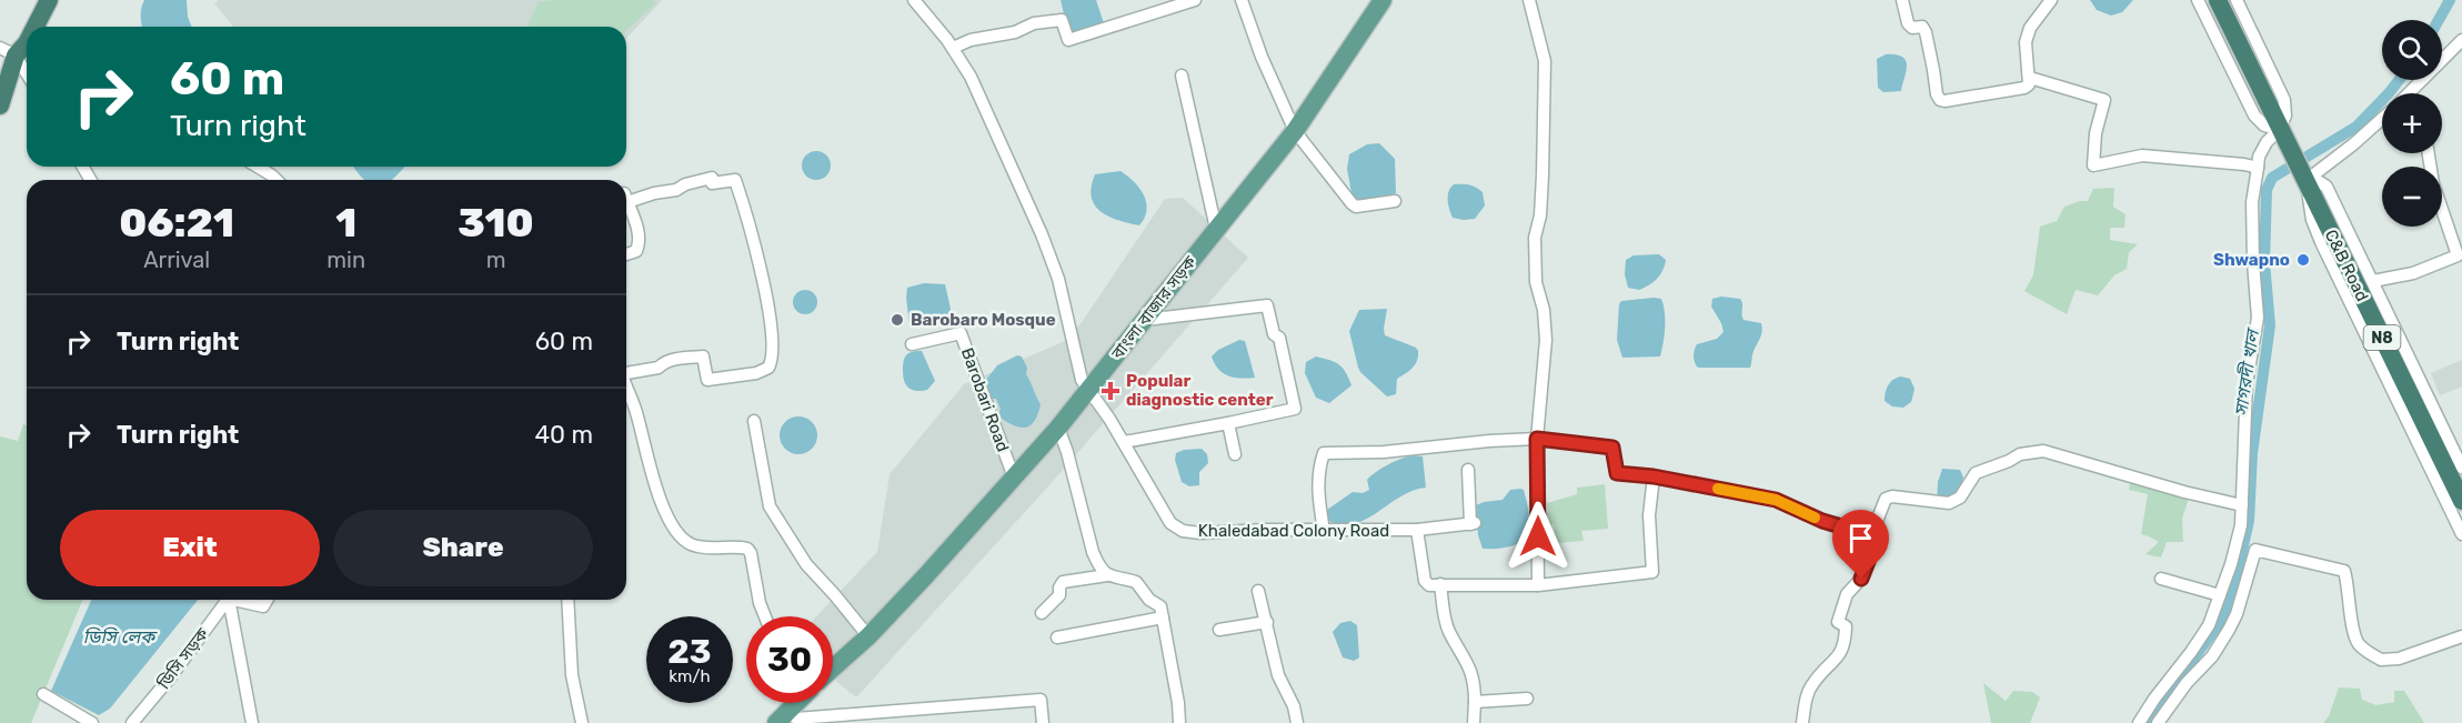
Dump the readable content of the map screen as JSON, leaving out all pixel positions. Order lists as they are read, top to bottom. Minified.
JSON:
{"streets":{"highway":["C&B Road","N8"],"main road":["বাংলা বাজার সড়ক"],"street":["Barobari Road","Khaledabad Colony Road","ডিসি সড়ক"]},"crossings":[["C&B Road","N8"],["বাংলা বাজার সড়ক","Barobari Road"],["বাংলা বাজার সড়ক","Khaledabad Colony Road"]],"water":["সাগরদী খাল","ডিসি লেক"],"places":{"other":["Shwapno","Barobaro Mosque"],"health":["Popular diagnostic center"]},"page":{"map_buttons":["+","−"],"turn":["60 m","Turn right"],"eta":["06:21","Arrival","1","min","310","m"],"list":[{"name":"Turn right","value":"60 m"},{"name":"Turn right","value":"40 m"}],"buttons":["Exit","Share"],"speed":"23 km/h","limit":"30"}}
